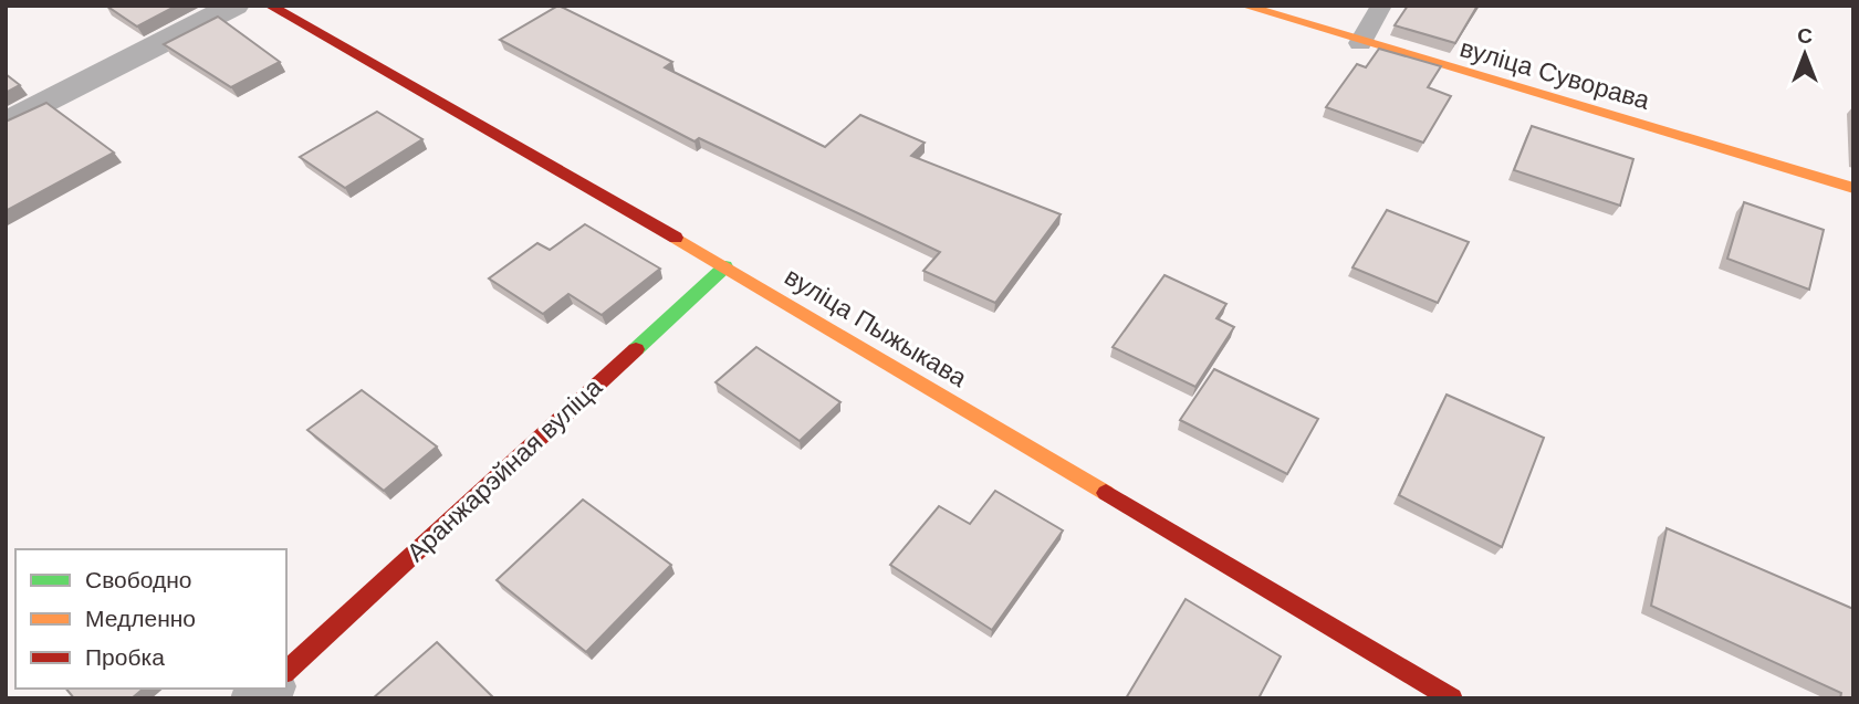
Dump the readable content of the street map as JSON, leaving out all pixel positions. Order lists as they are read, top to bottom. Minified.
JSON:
{"streets":{"street":["вуліца Суворава","вуліца Пыжыкава","Аранжарэйная вуліца"]},"crossings":[["вуліца Пыжыкава","Аранжарэйная вуліца"]],"legend":["Свободно","Медленно","Пробка"],"north":"top"}
